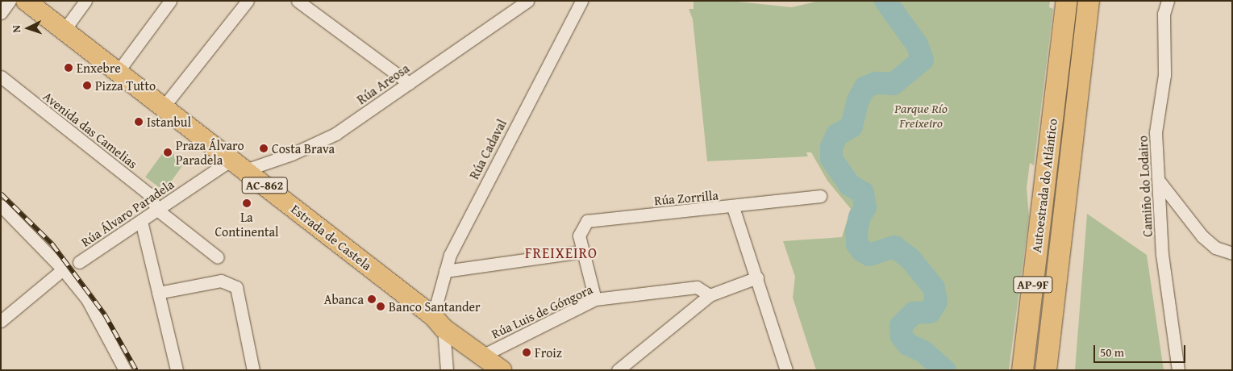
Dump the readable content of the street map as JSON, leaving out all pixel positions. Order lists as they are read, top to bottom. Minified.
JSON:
{"streets":{"highway":["Autoestrada do Atlántico","AP-9F"],"main road":["AC-862","Estrada de Castela"],"street":["Rúa Areosa","Avenida das Camelias","Rúa Cadaval","Camiño do Lodairo","Rúa Zorrilla","Rúa Álvaro Paradela","Rúa Luis de Góngora"]},"crossings":[["Rúa Areosa","Rúa Álvaro Paradela"],["Rúa Areosa","Estrada de Castela"],["Avenida das Camelias","Rúa Álvaro Paradela"],["Rúa Cadaval","Estrada de Castela"],["Rúa Álvaro Paradela","Estrada de Castela"],["Estrada de Castela","Rúa Luis de Góngora"]],"districts":["FREIXEIRO"],"parks":["Parque Río Freixeiro"],"places":["Enxebre","Pizza Tutto","Istanbul","Costa Brava","Praza Álvaro Paradela","La Continental","Abanca","Banco Santander","Froiz"],"scale_bar":"50 m","north":"left"}
